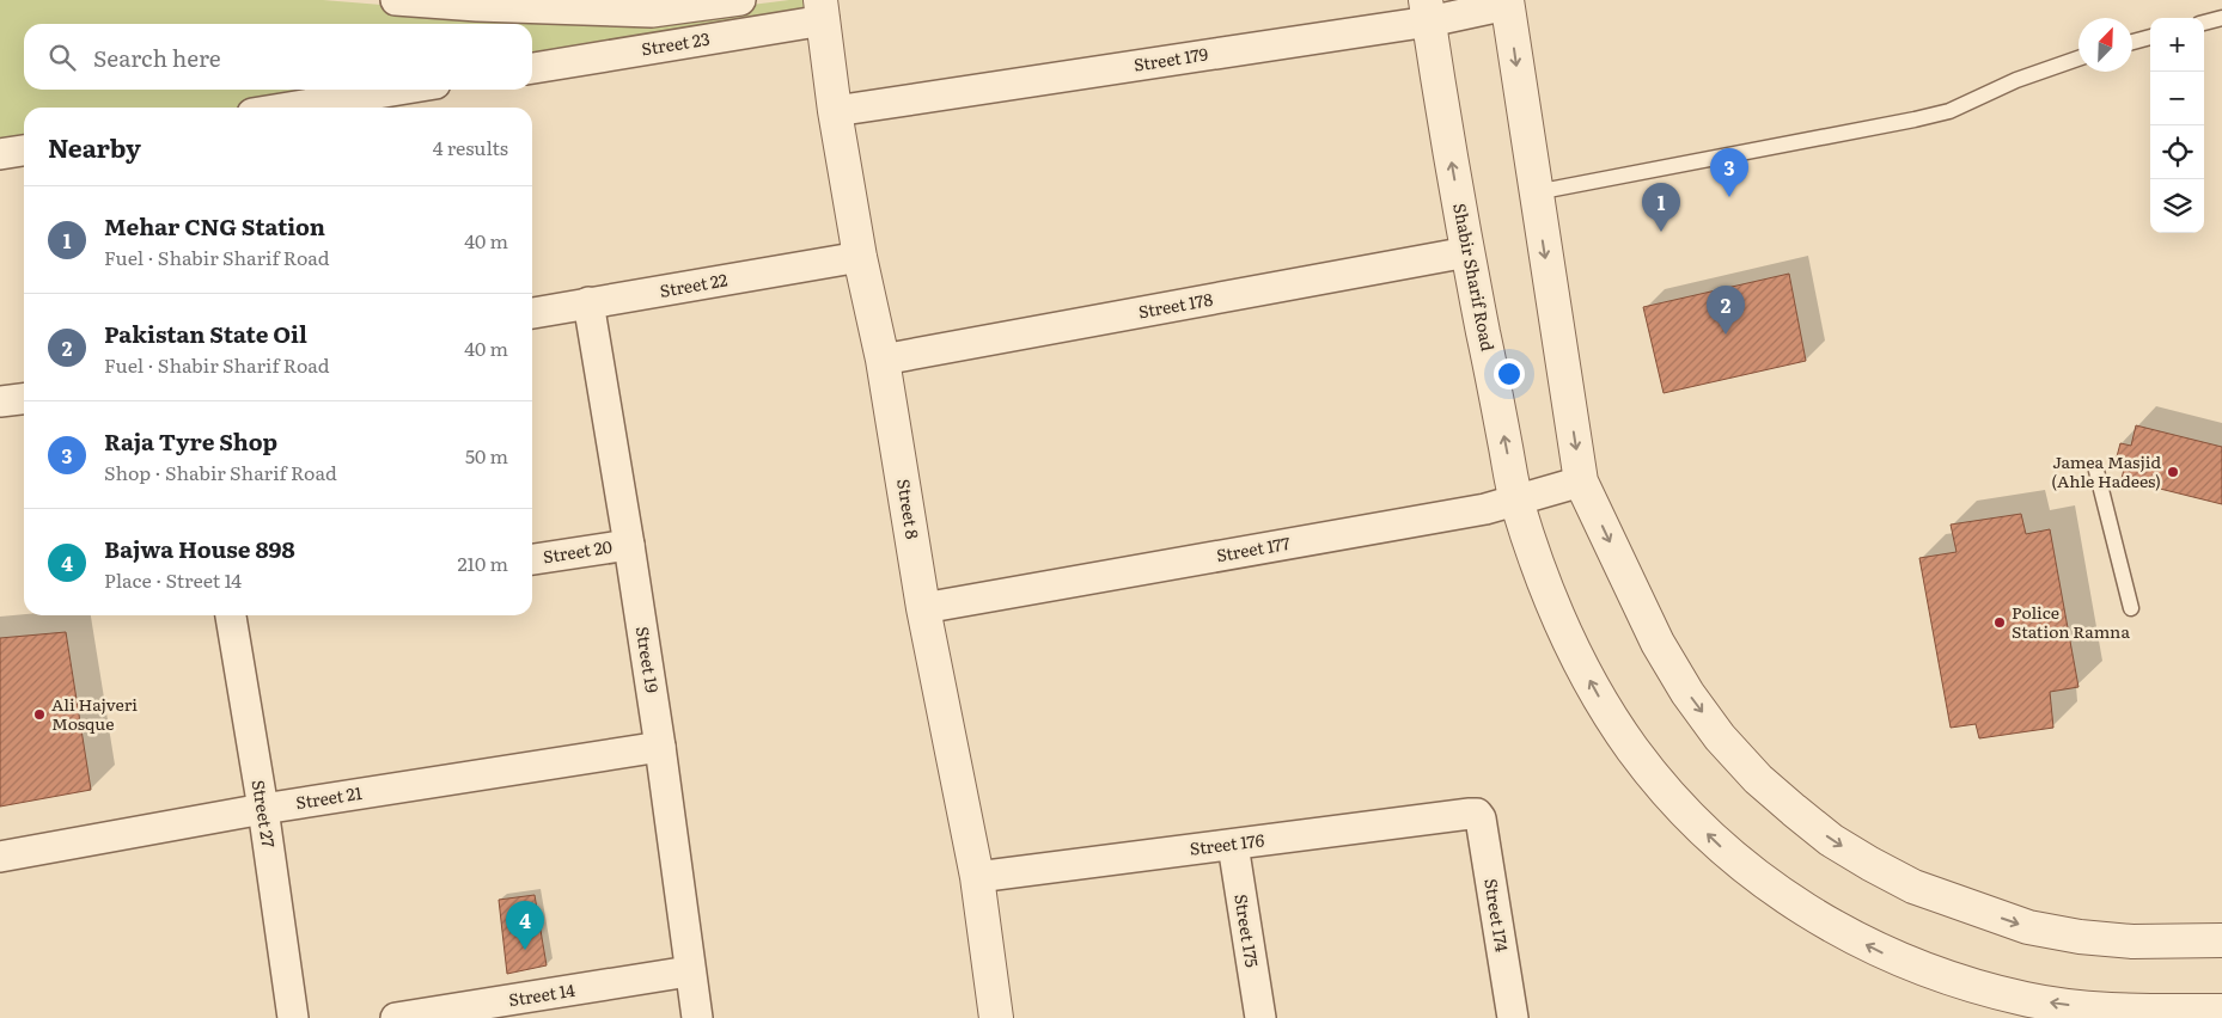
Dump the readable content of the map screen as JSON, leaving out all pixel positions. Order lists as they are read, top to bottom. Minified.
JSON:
{"streets":{"street":["Street 23","Street 179","Shabir Sharif Road","Street 22","Street 178","Street 8","Street 177","Street 20","Street 19","Street 21","Street 27","Street 176","Street 174","Street 175","Street 14"]},"crossings":[["Street 23","Street 8"],["Street 179","Shabir Sharif Road"],["Street 179","Street 8"],["Shabir Sharif Road","Street 178"],["Shabir Sharif Road","Street 177"],["Street 22","Street 8"],["Street 22","Street 19"],["Street 178","Street 8"],["Street 8","Street 177"],["Street 8","Street 176"],["Street 20","Street 19"],["Street 19","Street 21"],["Street 19","Street 14"],["Street 21","Street 27"],["Street 176","Street 174"],["Street 176","Street 175"]],"one_way":["Shabir Sharif Road"],"places":["Jamea Masjid (Ahle Hadees)","Police Station Ramna","Ali Hajveri Mosque"],"north":"top right","page":{"map_buttons":["+","−"],"search":"Search here","heading":["Nearby","4 results"],"pins":["3","1","2","4"],"list":[{"mark":"1","name":"Mehar CNG Station","note":"Fuel · Shabir Sharif Road","value":"40 m"},{"mark":"2","name":"Pakistan State Oil","note":"Fuel · Shabir Sharif Road","value":"40 m"},{"mark":"3","name":"Raja Tyre Shop","note":"Shop · Shabir Sharif Road","value":"50 m"},{"mark":"4","name":"Bajwa House 898","note":"Place · Street 14","value":"210 m"}]}}
